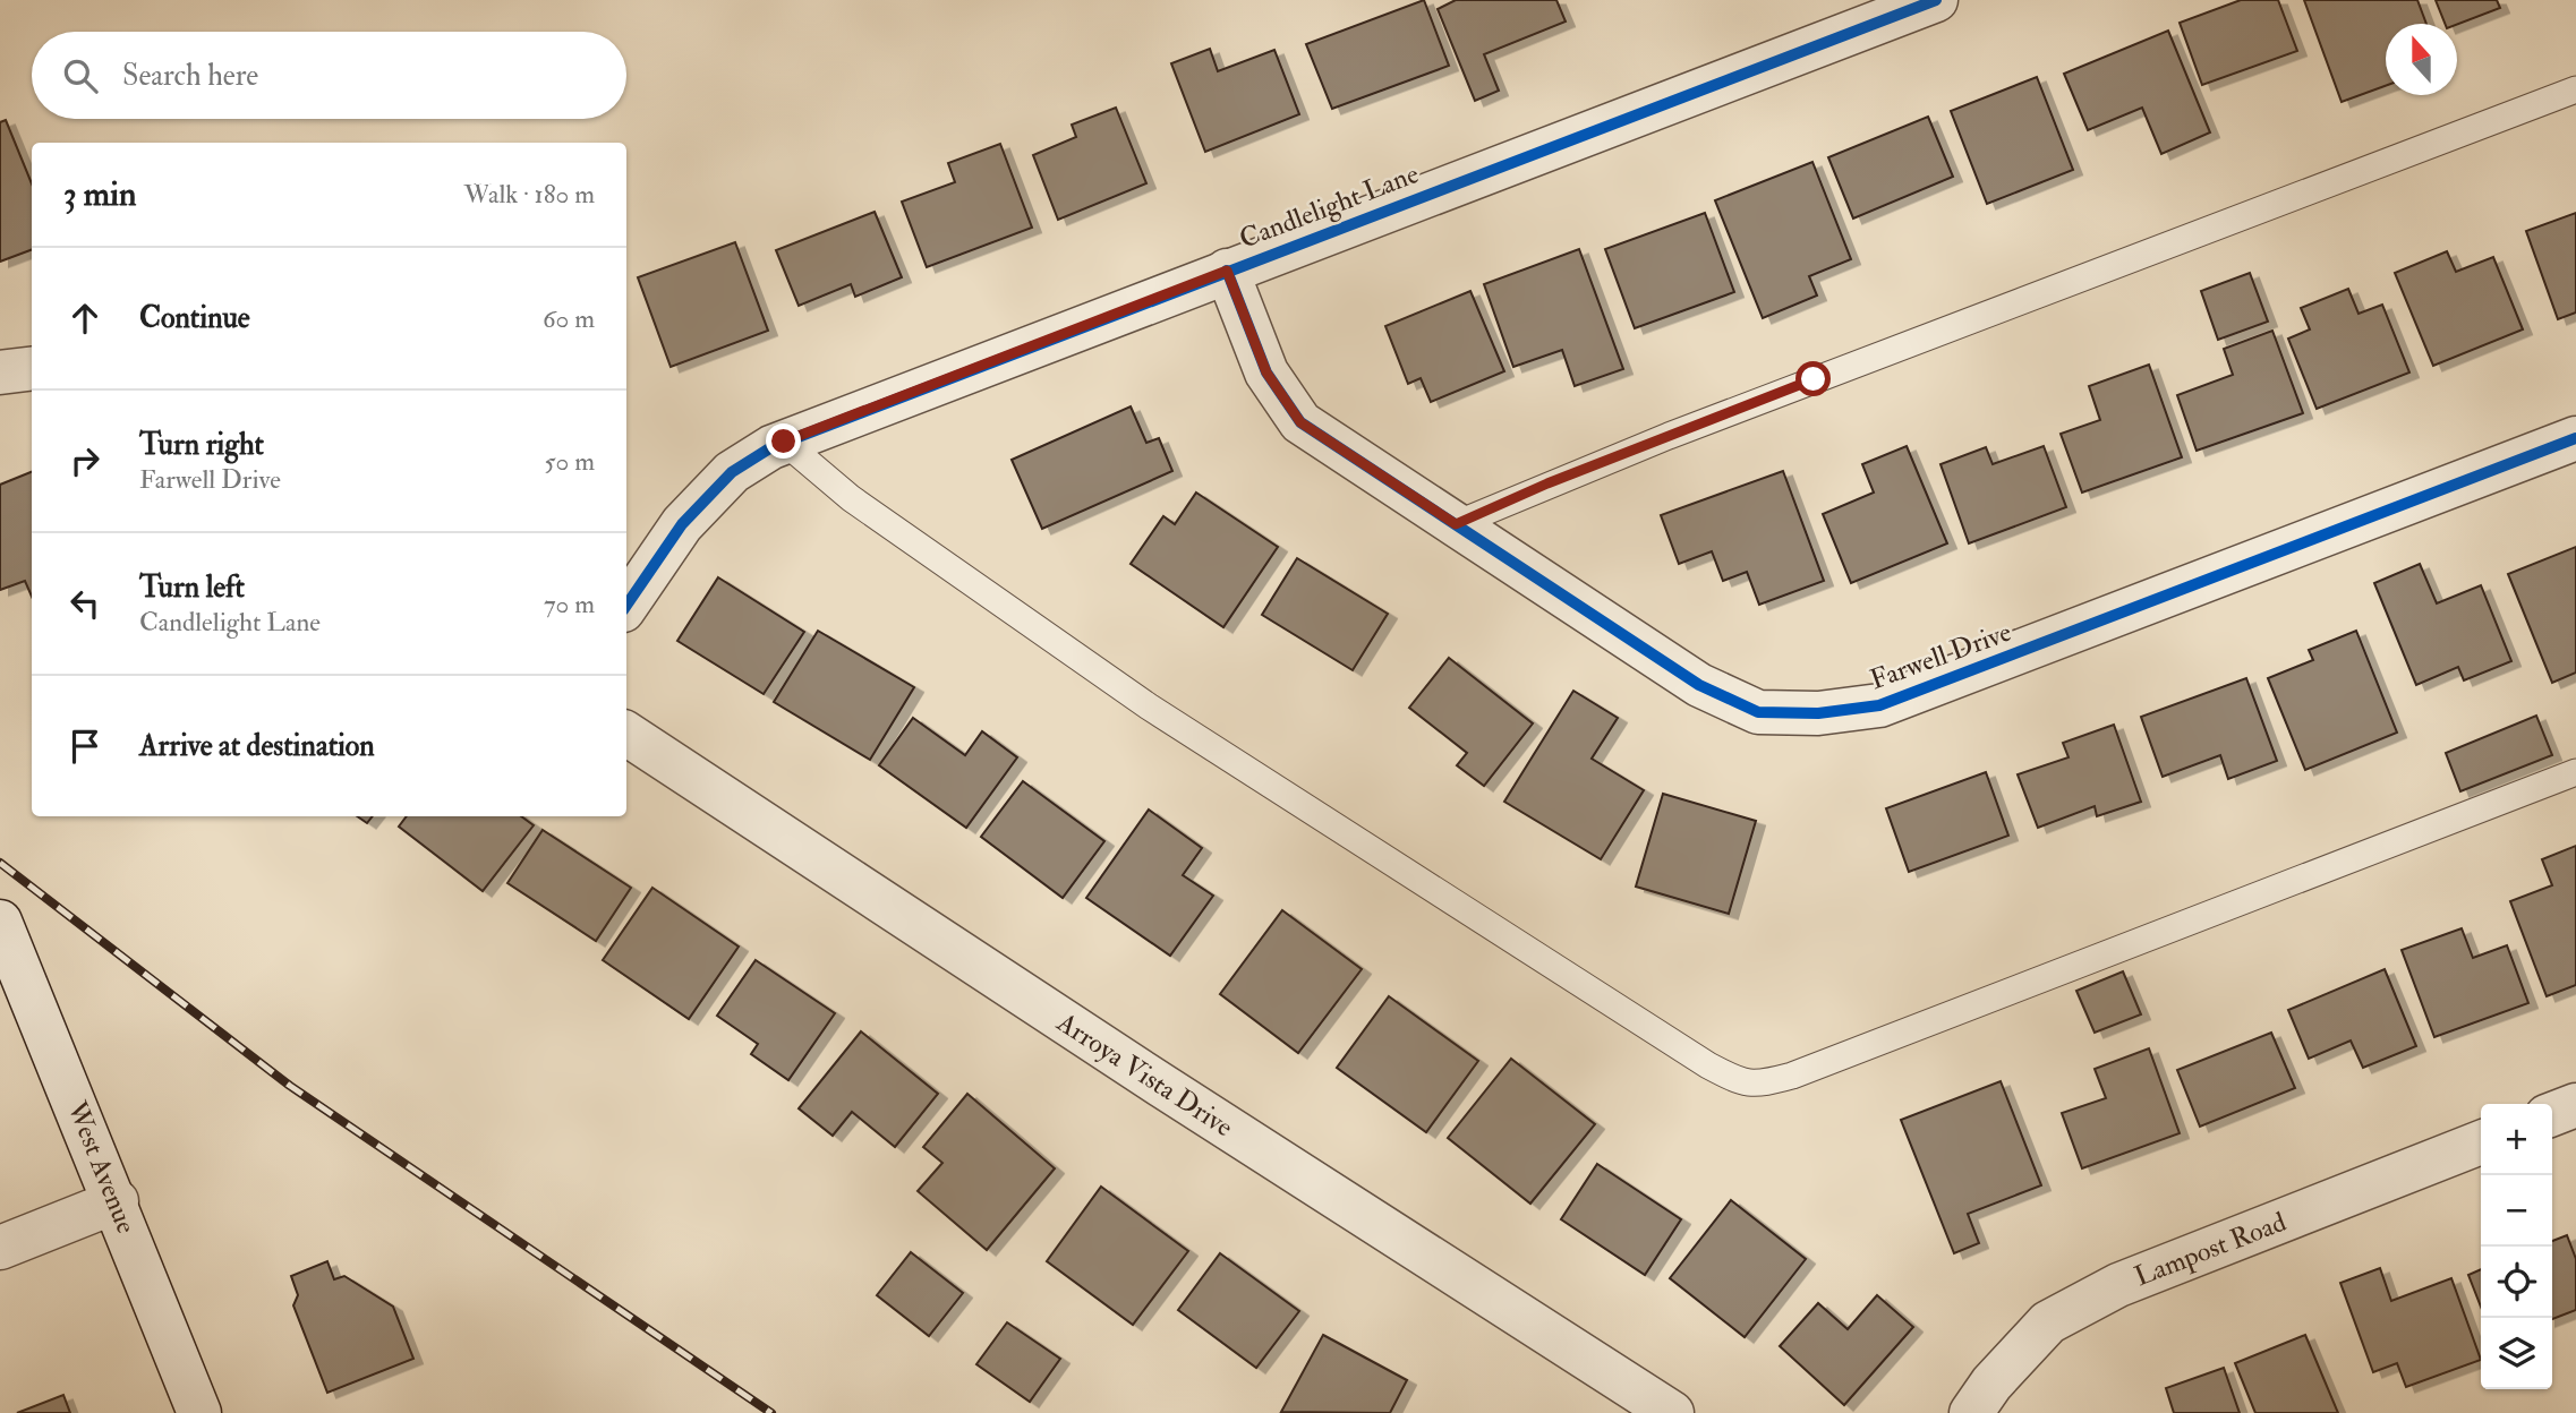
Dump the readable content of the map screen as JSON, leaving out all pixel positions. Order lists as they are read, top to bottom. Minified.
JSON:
{"streets":{"street":["Candlelight Lane","Farwell Drive","Arroya Vista Drive","West Avenue","Lampost Road"]},"crossings":[["Candlelight Lane","Farwell Drive"]],"north":"top","page":{"search":"Search here","heading":["3 min","Walk · 180 m"],"list":[["Continue","60 m"],["Turn right","Farwell Drive","50 m"],["Turn left","Candlelight Lane","70 m"],"Arrive at destination"],"map_buttons":["+","−"]}}
